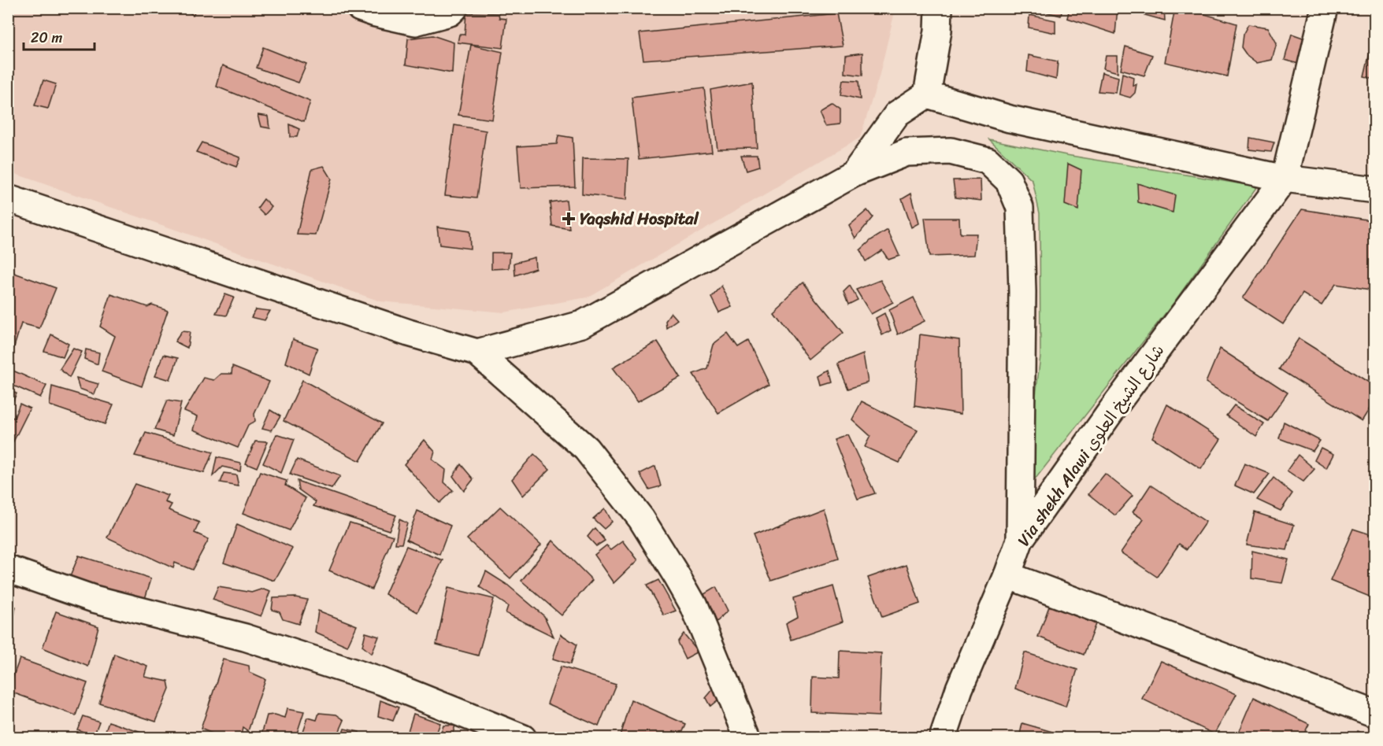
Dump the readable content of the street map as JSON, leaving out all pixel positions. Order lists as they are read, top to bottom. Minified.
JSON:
{"streets":{"street":["Via shekh Alawi شارع الشيخ العلوي"]},"places":{"health":["Yaqshid Hospital"]},"scale_bar":"20 m"}
